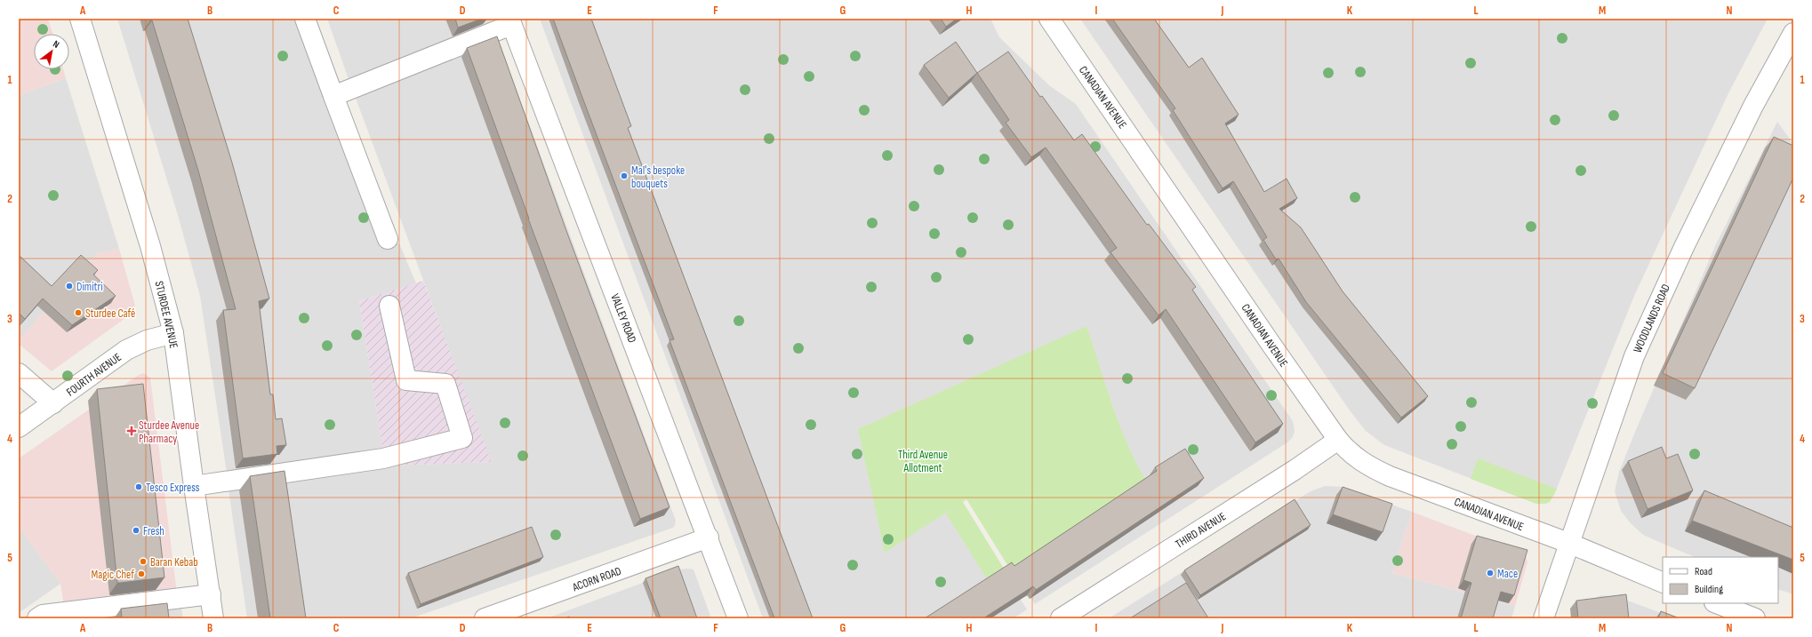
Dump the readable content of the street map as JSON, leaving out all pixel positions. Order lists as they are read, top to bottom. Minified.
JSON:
{"streets":{"street":["CANADIAN AVENUE","STURDEE AVENUE","VALLEY ROAD","WOODLANDS ROAD","FOURTH AVENUE","THIRD AVENUE","ACORN ROAD"]},"crossings":[["CANADIAN AVENUE","WOODLANDS ROAD"],["CANADIAN AVENUE","THIRD AVENUE"],["STURDEE AVENUE","FOURTH AVENUE"],["VALLEY ROAD","ACORN ROAD"]],"parks":["Third Avenue Allotment"],"places":{"other":["MaI's bespoke bouquets","Dimitri","Sturdee Café","Tesco Express","Fresh","Baran Kebab","Mace","Magic Chef"],"health":["Sturdee Avenue Pharmacy"]},"legend":["Road","Building"],"north":"top right","grid":{"columns":["A","B","C","D","E","F","G","H","I","J","K","L","M","N"],"rows":["1","2","3","4","5"]}}
